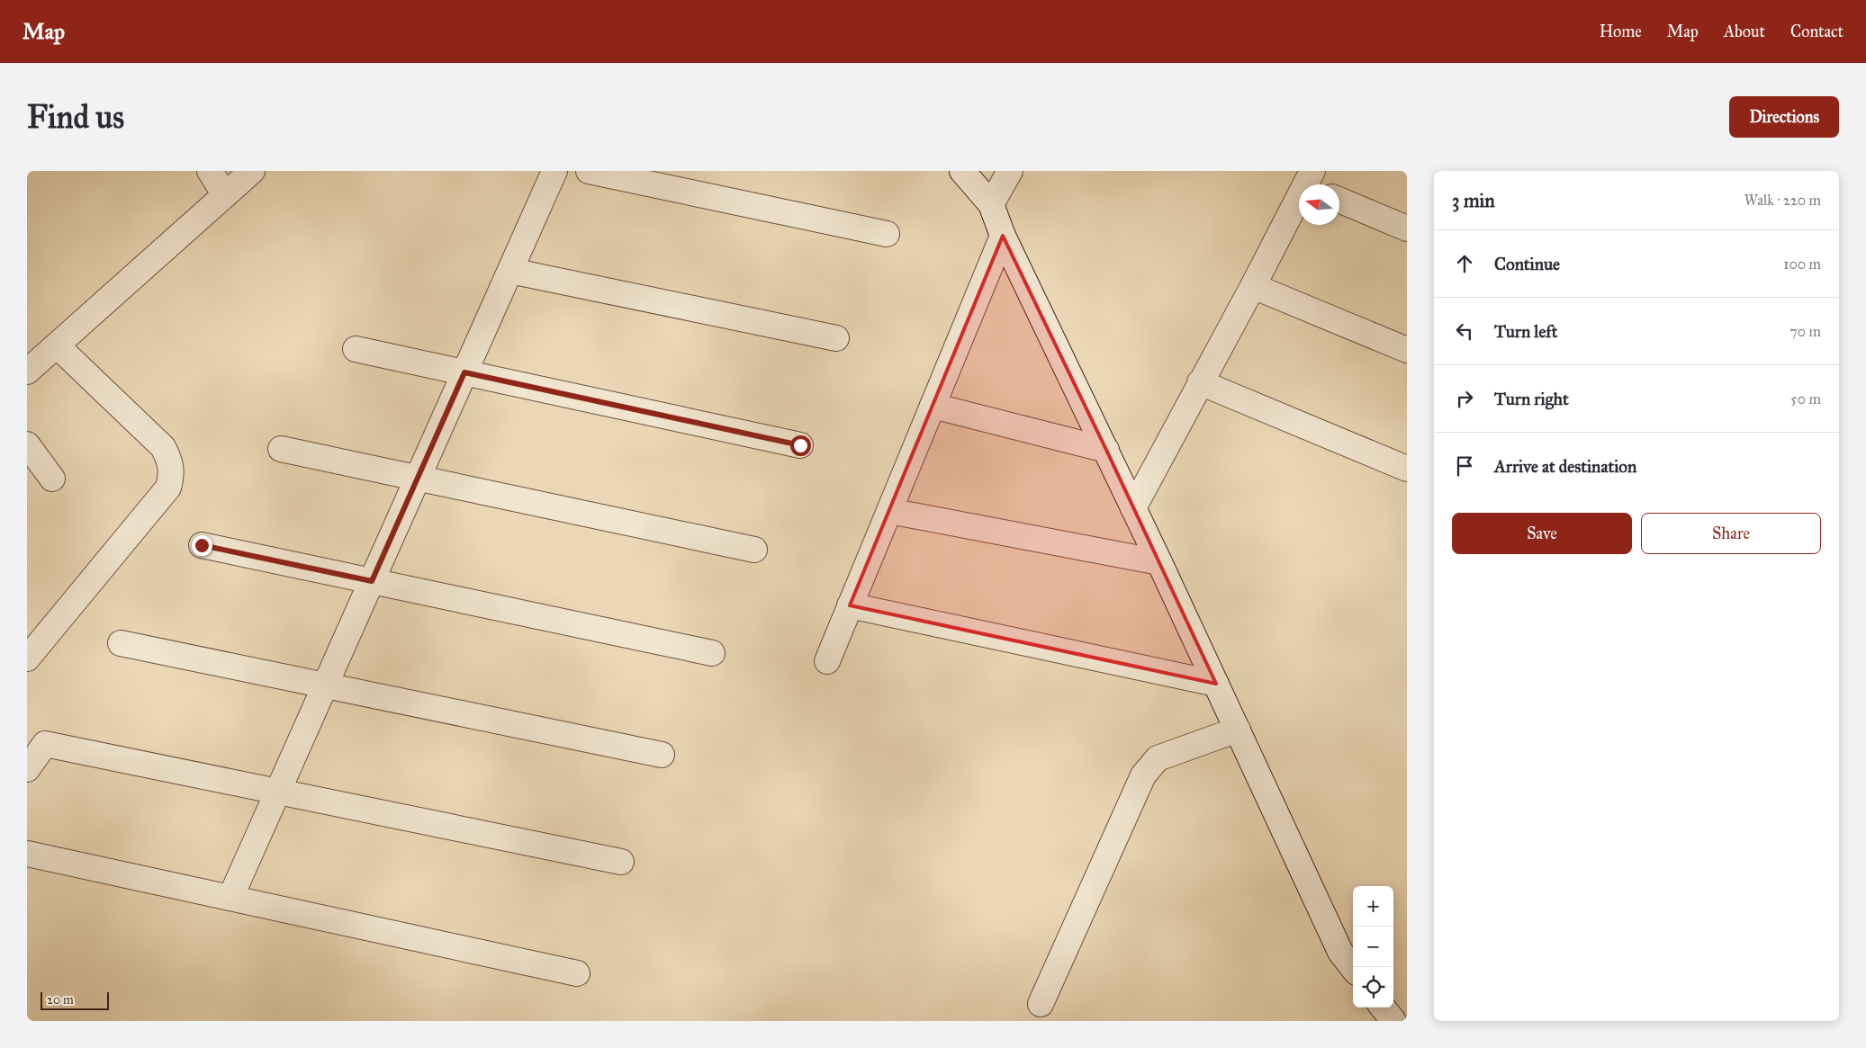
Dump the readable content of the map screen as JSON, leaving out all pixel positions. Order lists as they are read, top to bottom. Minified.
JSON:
{"scale_bar":"20 m","north":"left","page":{"header":"Map","nav":["Home","Map","About","Contact"],"buttons":["Directions",["Save","Share"]],"title":"Find us","heading":["3 min","Walk · 220 m"],"list":[["Continue","100 m"],["Turn left","70 m"],["Turn right","50 m"],"Arrive at destination"],"map_buttons":["+","−"],"scale":"20 m"}}
